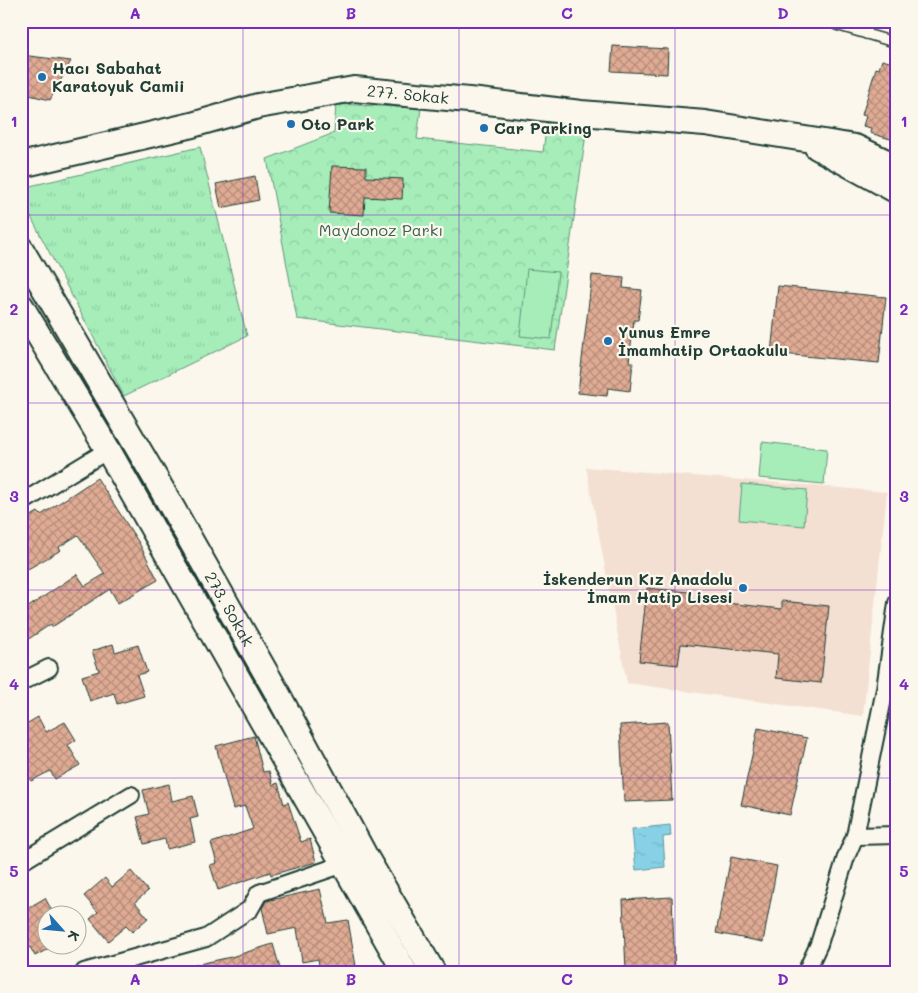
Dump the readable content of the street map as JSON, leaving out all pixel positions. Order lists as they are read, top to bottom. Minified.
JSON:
{"streets":{"street":["277. Sokak","273. Sokak"]},"parks":["Maydonoz Parkı"],"places":["Hacı Sabahat Karatoyuk Camii","Oto Park","Car Parking","Yunus Emre İmamhatip Ortaokulu","İskenderun Kız Anadolu İmam Hatip Lisesi"],"north":"bottom right","grid":{"columns":["A","B","C","D"],"rows":["1","2","3","4","5"]}}
